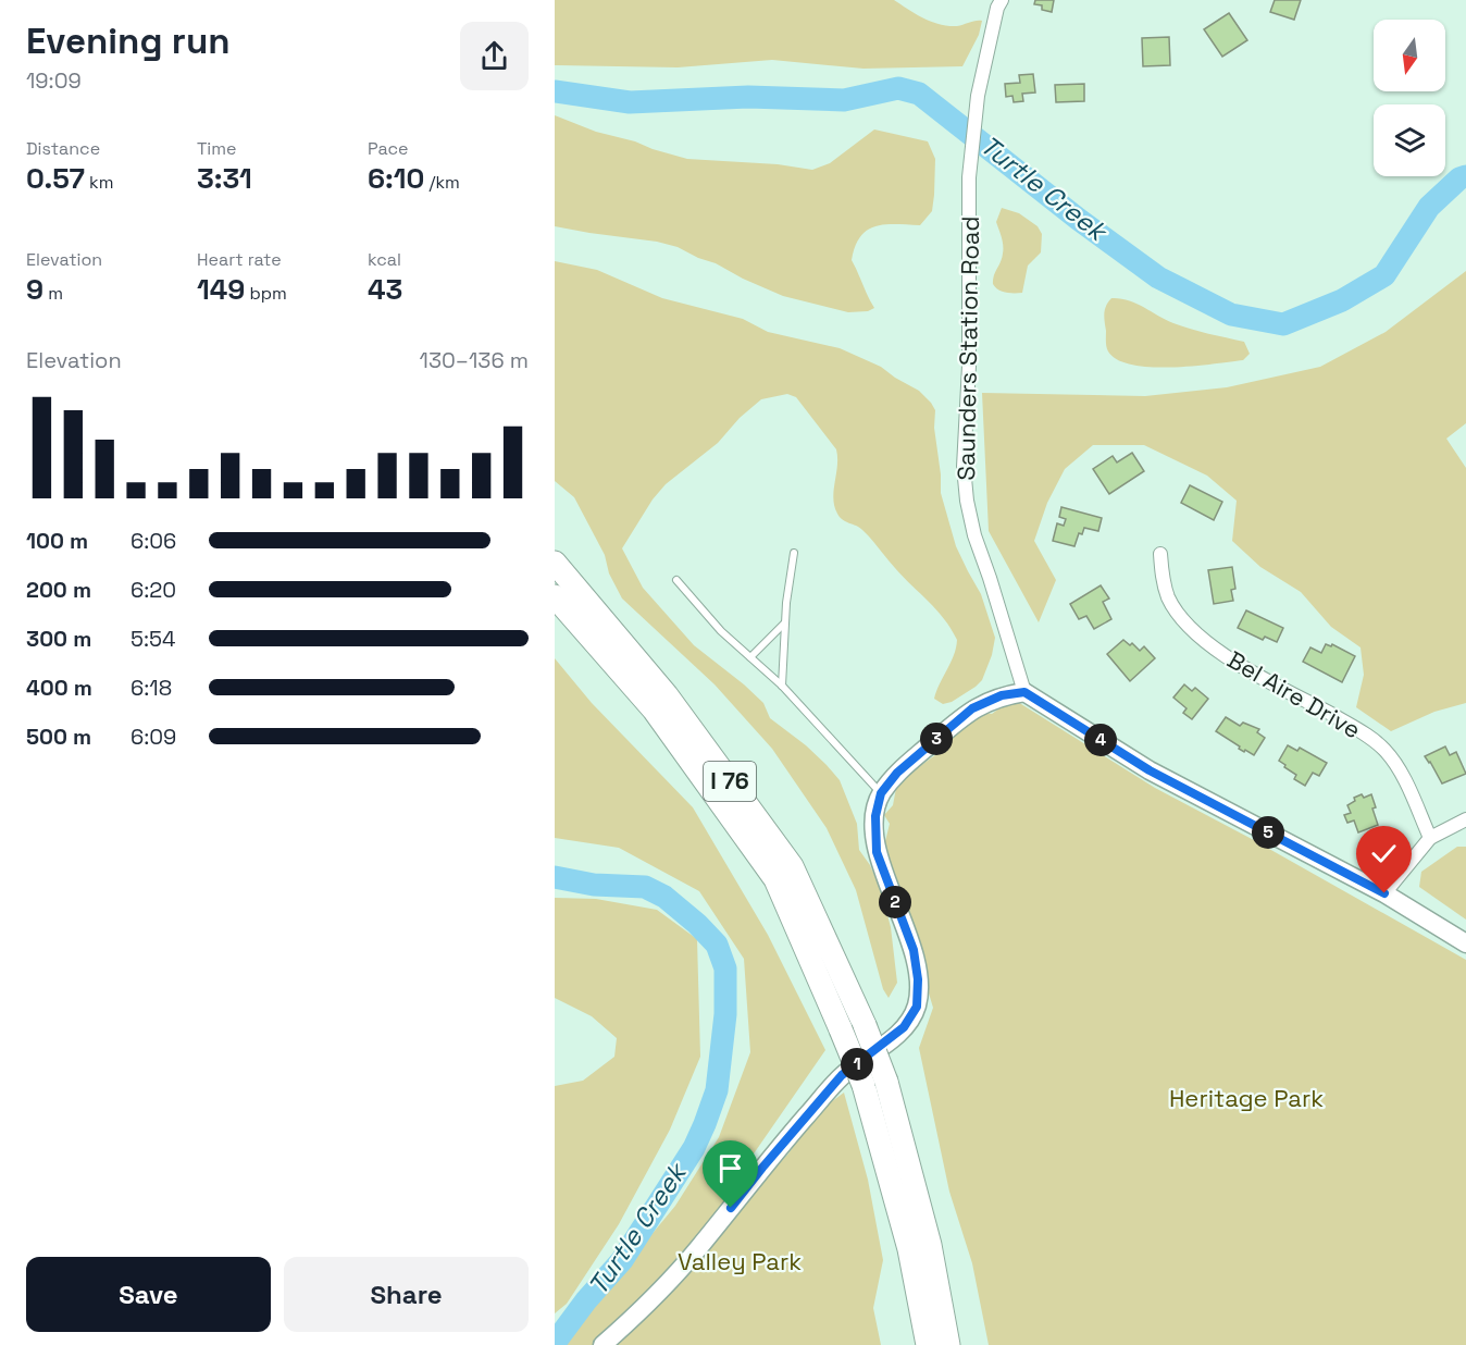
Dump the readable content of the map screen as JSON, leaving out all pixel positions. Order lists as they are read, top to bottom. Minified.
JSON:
{"streets":{"highway":["I 76"],"street":["Saunders Station Road","Bel Aire Drive"]},"water":["Turtle Creek"],"parks":["Heritage Park","Valley Park"],"north":"bottom","page":{"heading":["Evening run","19:09"],"stats":[["Distance","0.57 km"],["Time","3:31"],["Pace","6:10 /km"],["Elevation","9 m"],["Heart rate","149 bpm"],["kcal","43"]],"chart":["Elevation","130–136 m"],"list":[{"name":"100 m","note":"6:06"},{"name":"200 m","note":"6:20"},{"name":"300 m","note":"5:54"},{"name":"400 m","note":"6:18"},{"name":"500 m","note":"6:09"}],"pins":["3","4","5","2","1"],"buttons":["Save","Share"]}}
